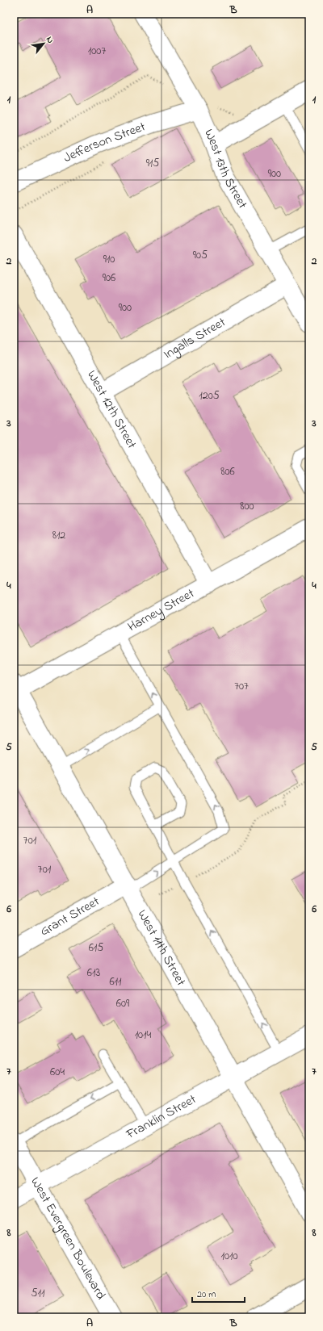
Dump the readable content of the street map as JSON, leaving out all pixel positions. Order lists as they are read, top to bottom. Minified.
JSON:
{"streets":{"street":["Jefferson Street","West 13th Street","Ingalls Street","West 12th Street","Harney Street","Grant Street","West 11th Street","Franklin Street","West Evergreen Boulevard"]},"crossings":[["Jefferson Street","West 13th Street"],["West 13th Street","Ingalls Street"],["Ingalls Street","West 12th Street"],["West 12th Street","Harney Street"],["Harney Street","West 11th Street"],["Grant Street","West 11th Street"],["West 11th Street","Franklin Street"],["Franklin Street","West Evergreen Boulevard"]],"house_numbers":["1007","915","900","905","910","906","900","1205","806","800","812","707","701","701","615","613","611","609","1014","604","1010","511"],"scale_bar":"20 m","north":"top right","grid":{"columns":["A","B"],"rows":["1","2","3","4","5","6","7","8"]}}
